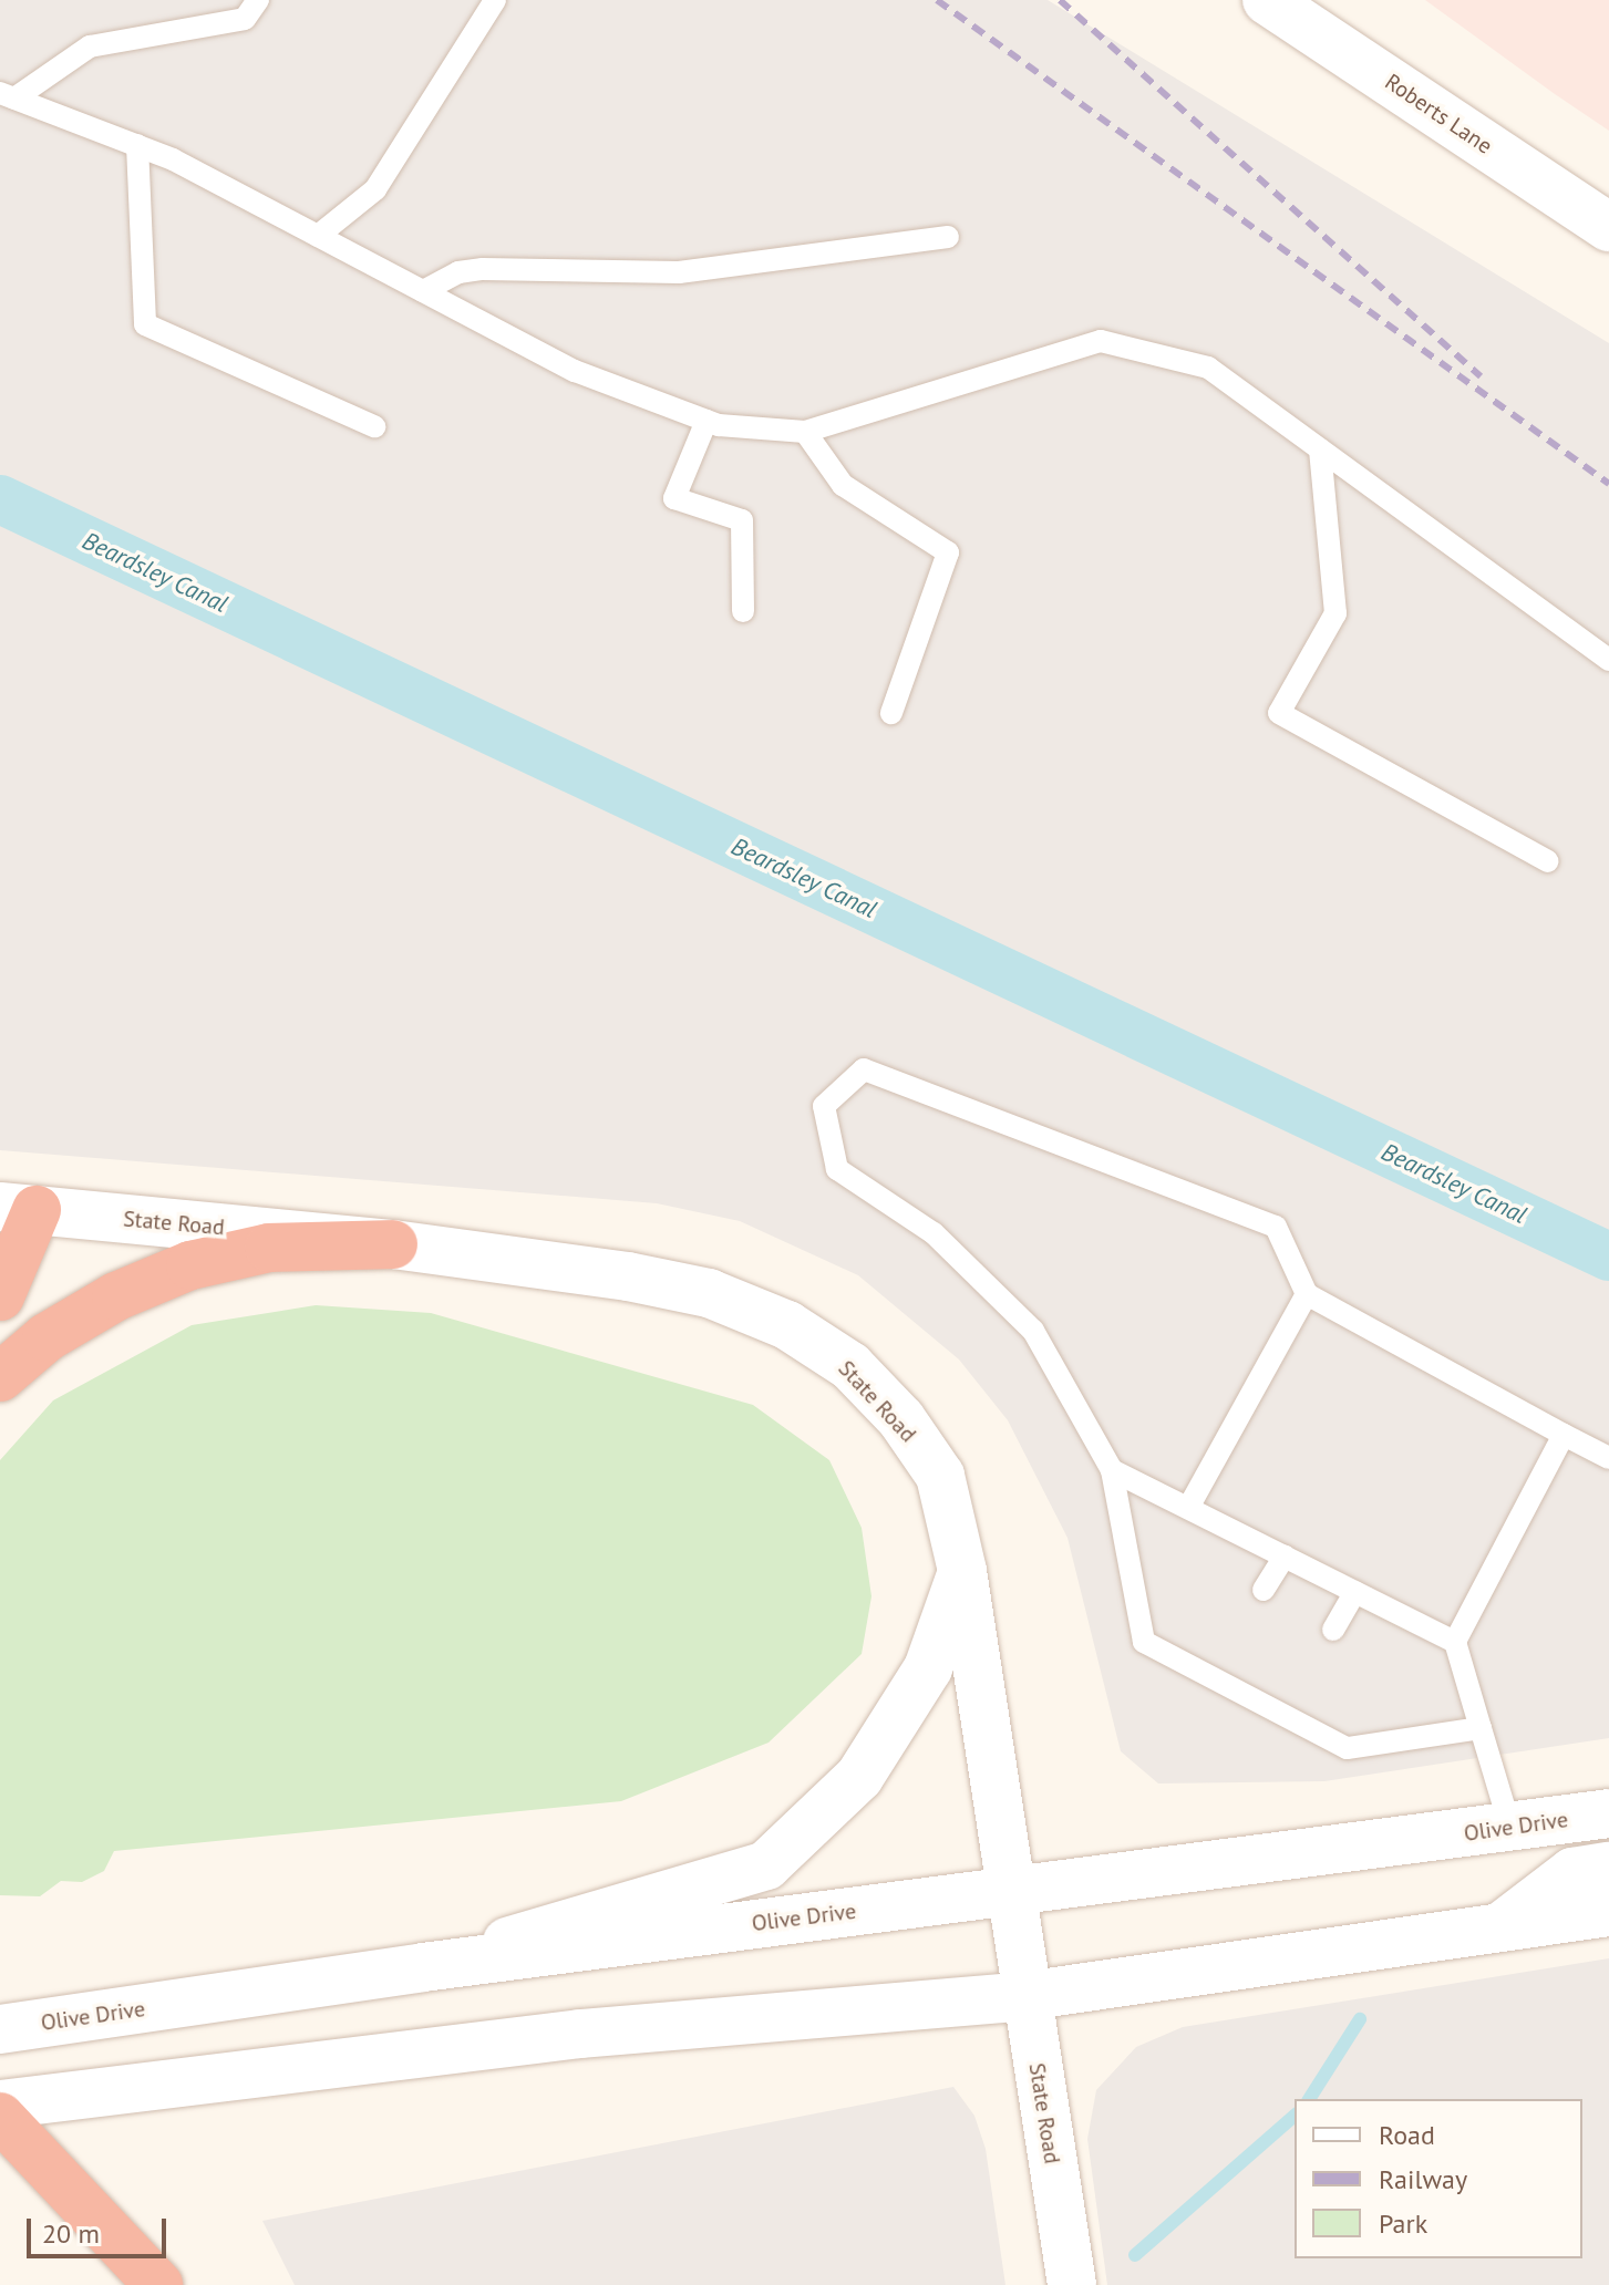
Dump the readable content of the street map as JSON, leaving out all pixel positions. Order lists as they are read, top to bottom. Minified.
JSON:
{"streets":{"main road":["Roberts Lane","State Road","Olive Drive"]},"crossings":[["State Road","Olive Drive"]],"water":["Beardsley Canal"],"legend":["Road","Railway","Park"],"scale_bar":"20 m"}
